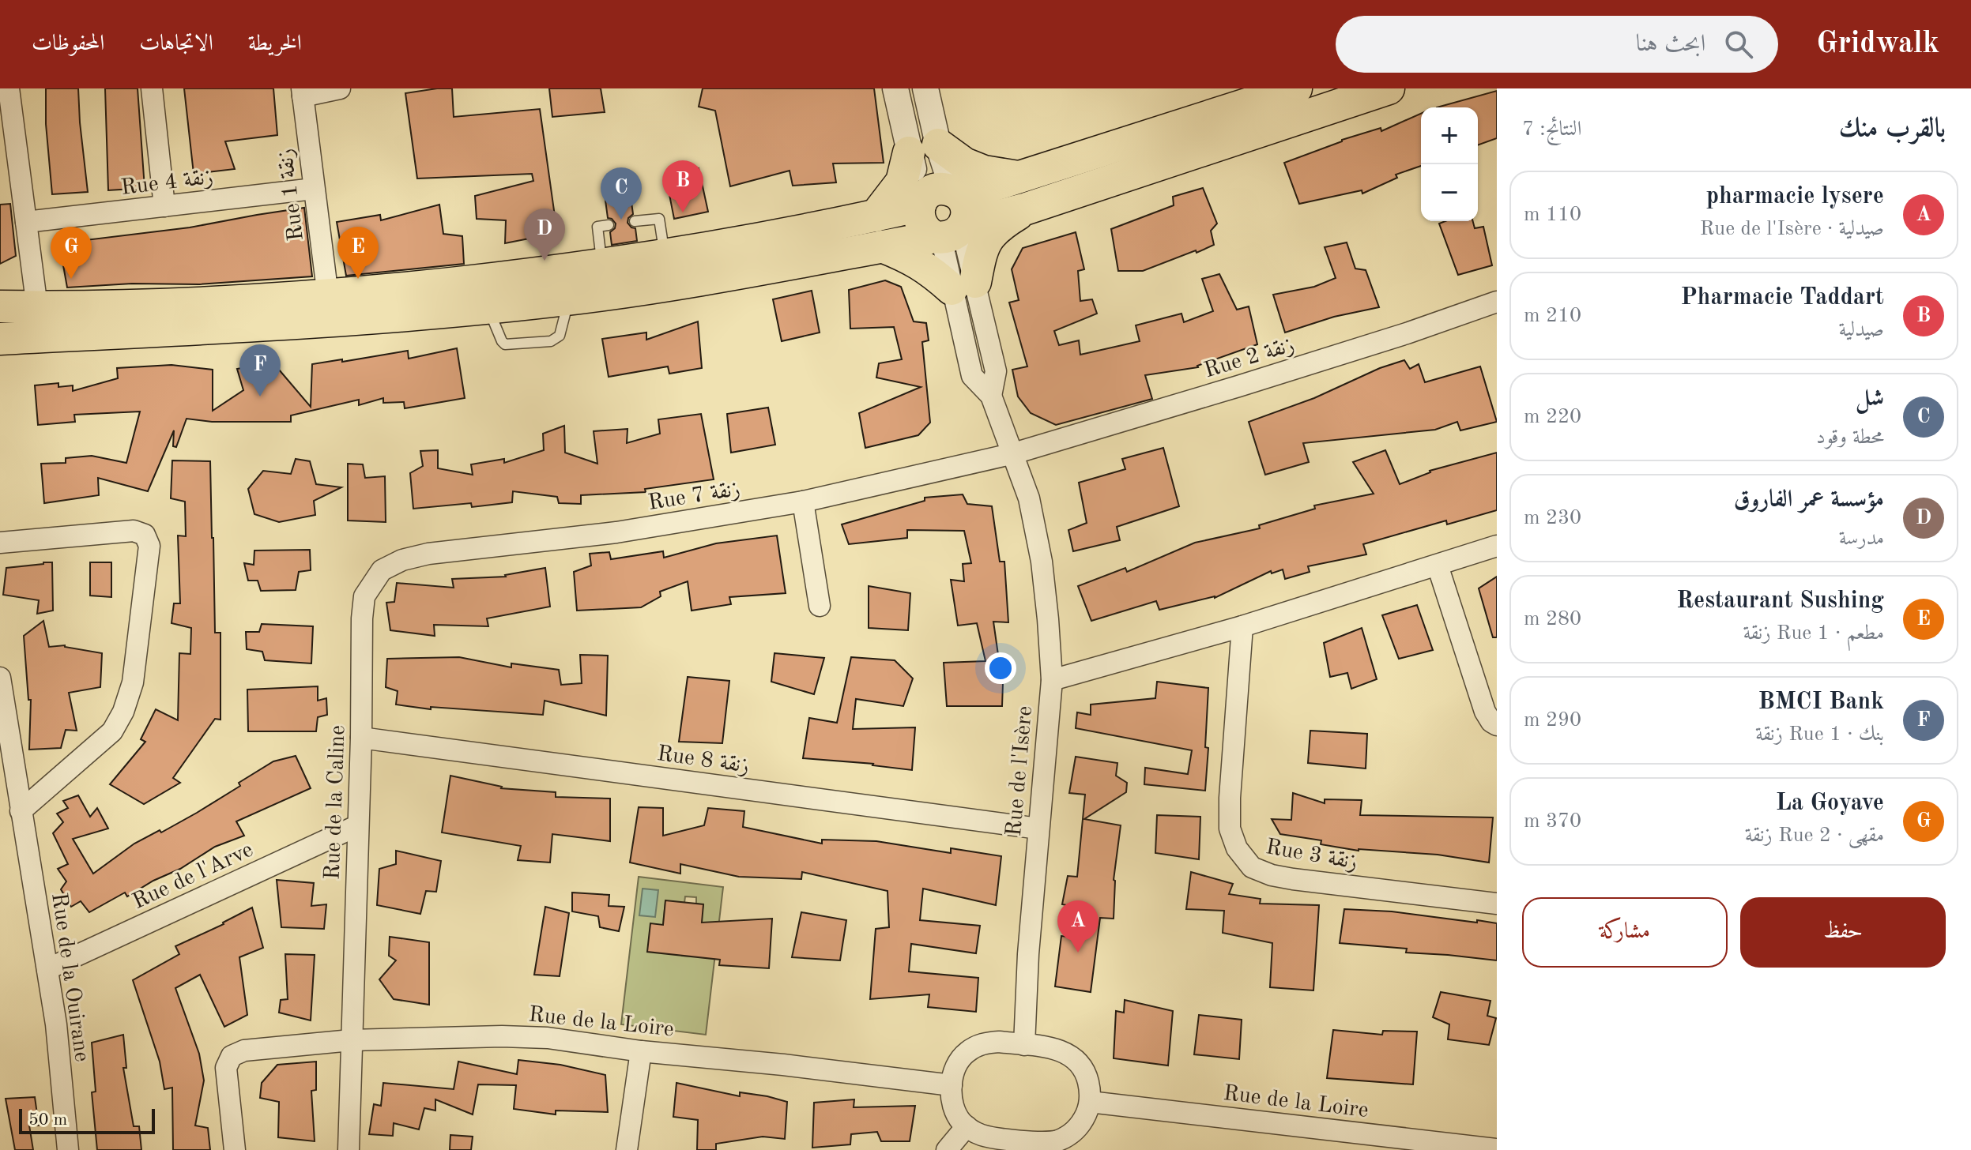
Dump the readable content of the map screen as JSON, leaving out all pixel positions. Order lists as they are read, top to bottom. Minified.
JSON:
{"streets":{"street":["Rue 4 زنقة","Rue 1 زنقة","Rue 2 زنقة","Rue 7 زنقة","Rue 8 زنقة","Rue de l'Isère","Rue de la Caline","Rue 3 زنقة","Rue de l'Arve","Rue de la Ouirane","Rue de la Loire"]},"crossings":[["Rue 4 زنقة","Rue 1 زنقة"],["Rue 2 زنقة","Rue 7 زنقة"],["Rue 2 زنقة","Rue de l'Isère"],["Rue 7 زنقة","Rue de l'Isère"],["Rue 7 زنقة","Rue de la Caline"],["Rue 8 زنقة","Rue de l'Isère"],["Rue 8 زنقة","Rue de la Caline"],["Rue de l'Isère","Rue de la Loire"],["Rue de la Caline","Rue de l'Arve"],["Rue de la Caline","Rue de la Loire"],["Rue de l'Arve","Rue de la Ouirane"]],"scale_bar":"50 m","page":{"header":"Gridwalk","search":"ابحث هنا","nav":["الخريطة","الاتجاهات","المحفوظات"],"heading":["بالقرب منك","النتائج: 7"],"map_buttons":["+","−"],"pins":["B","C","D","E","G","F","A"],"list":[{"mark":"A","name":"pharmacie lysere","note":"صيدلية · Rue de l'Isère","value":"110 m"},{"mark":"B","name":"Pharmacie Taddart","note":"صيدلية","value":"210 m"},{"mark":"C","name":"شل","note":"محطة وقود","value":"220 m"},{"mark":"D","name":"مؤسسة عمر الفاروق","note":"مدرسة","value":"230 m"},{"mark":"E","name":"Restaurant Sushing","note":"مطعم · Rue 1 زنقة","value":"280 m"},{"mark":"F","name":"BMCI Bank","note":"بنك · Rue 1 زنقة","value":"290 m"},{"mark":"G","name":"La Goyave","note":"مقهى · Rue 2 زنقة","value":"370 m"}],"buttons":["حفظ","مشاركة"],"scale":"50 m"}}
